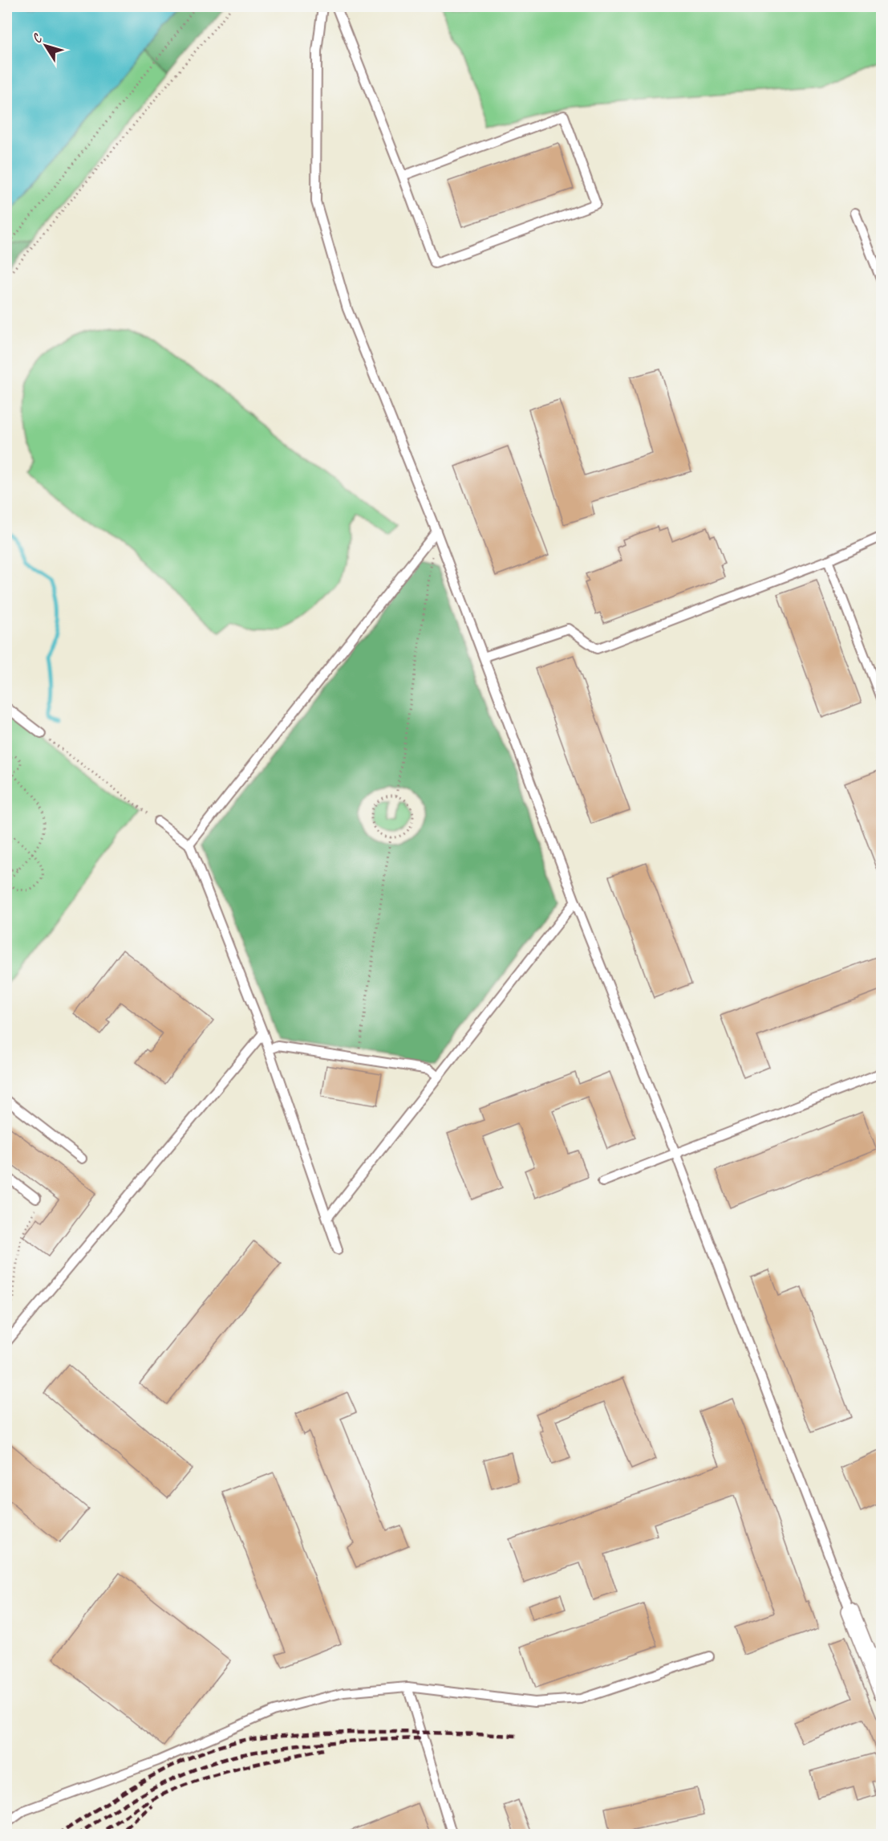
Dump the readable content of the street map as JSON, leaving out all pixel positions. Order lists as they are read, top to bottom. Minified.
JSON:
{"north":"top left"}
